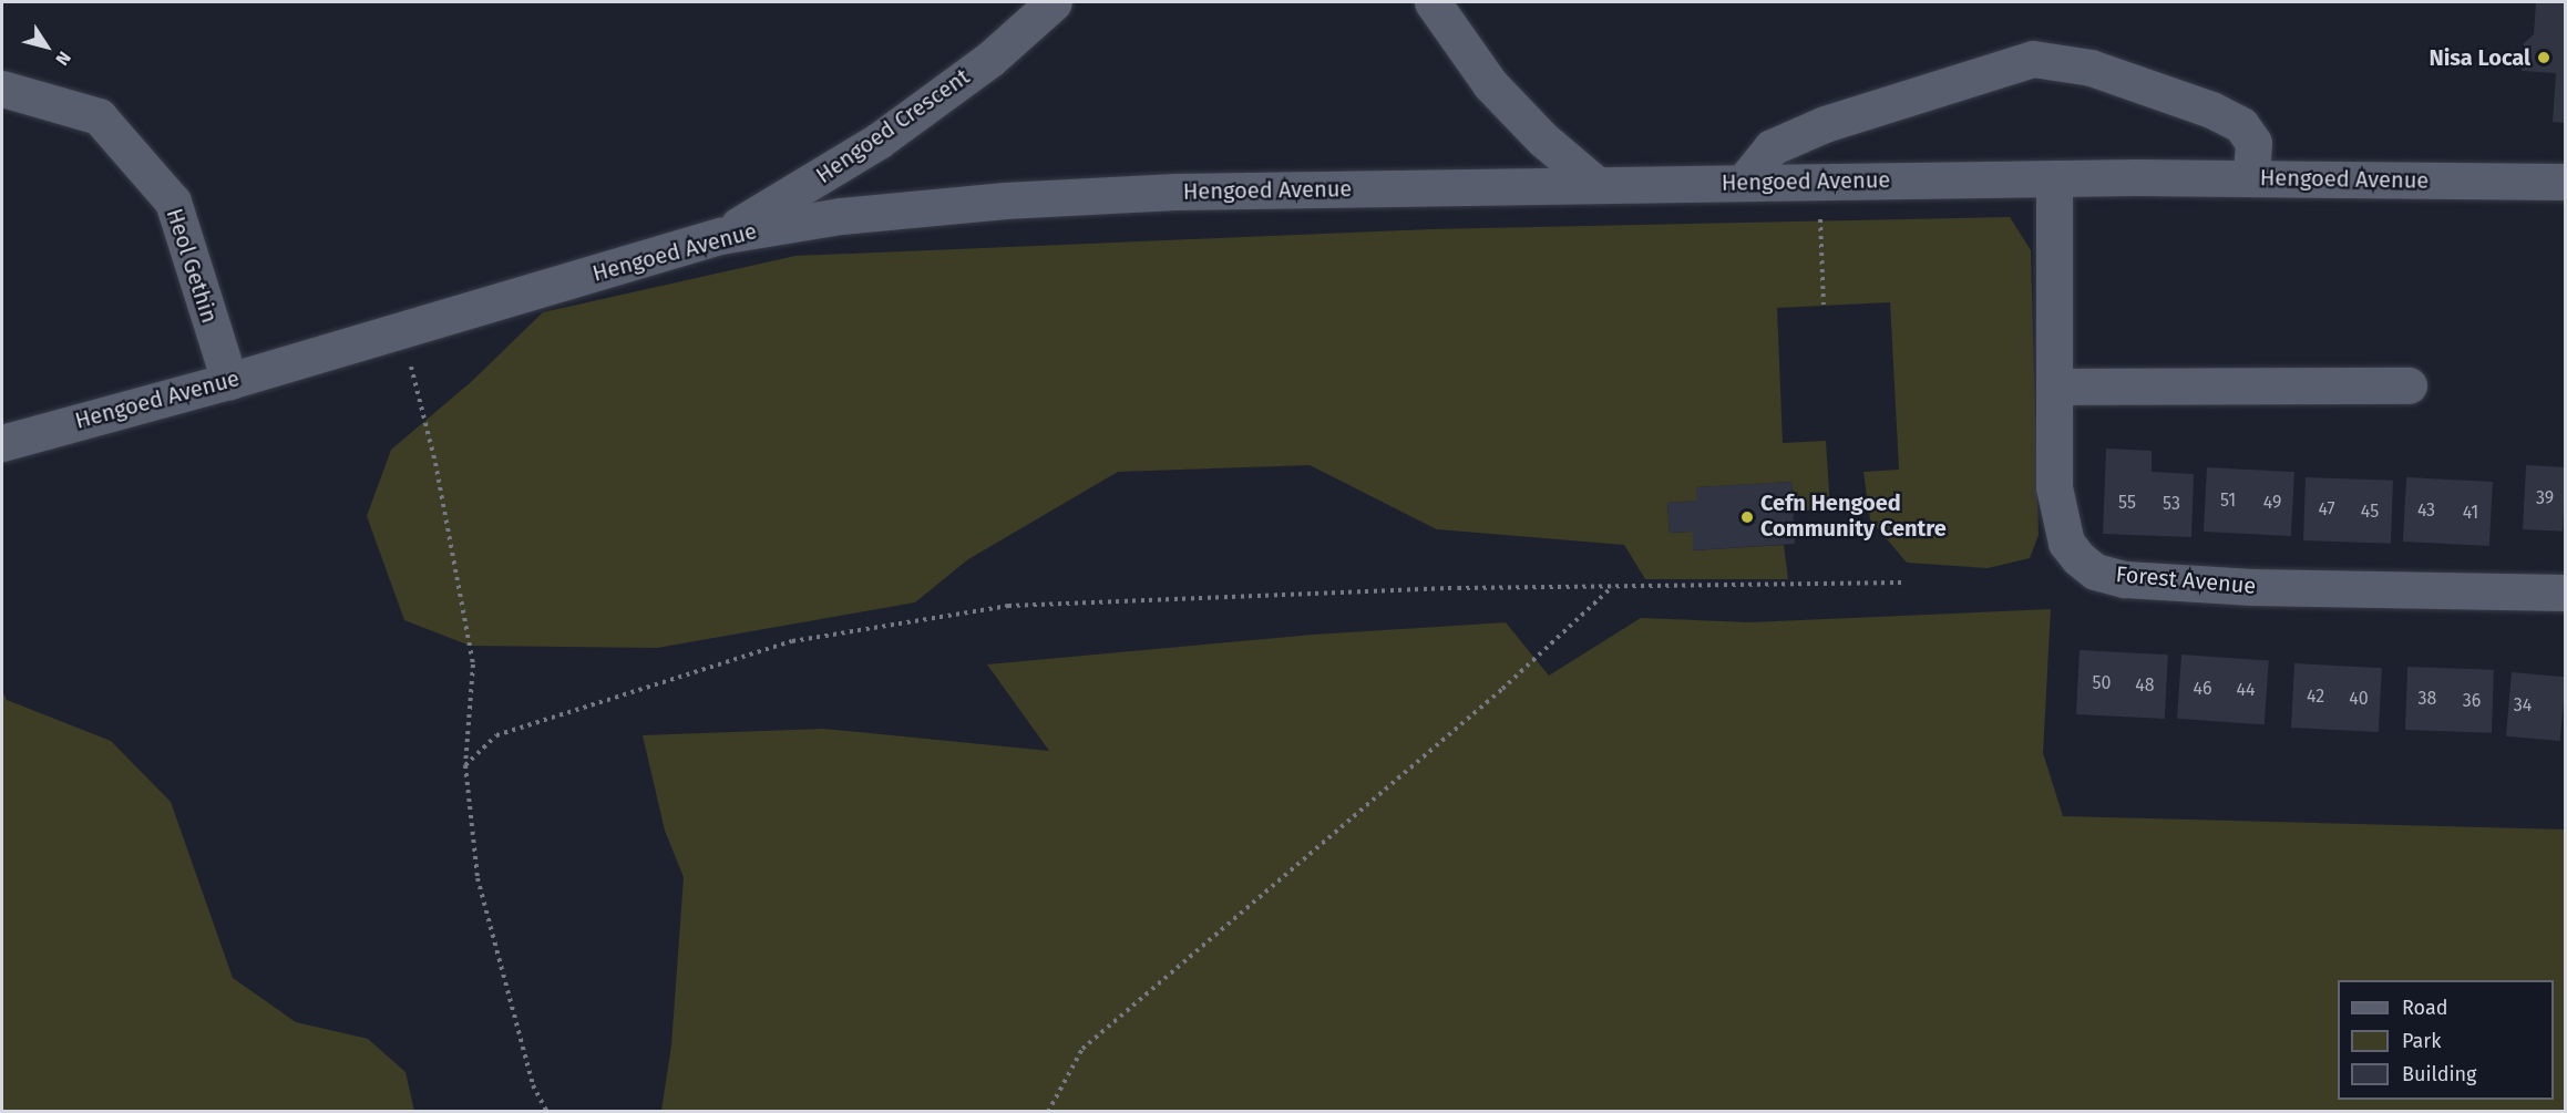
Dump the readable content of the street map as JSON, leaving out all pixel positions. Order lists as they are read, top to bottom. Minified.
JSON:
{"streets":{"street":["Hengoed Crescent","Hengoed Avenue","Heol Gethin","Forest Avenue"]},"crossings":[["Hengoed Crescent","Hengoed Avenue"],["Hengoed Avenue","Heol Gethin"],["Hengoed Avenue","Forest Avenue"]],"places":["Nisa Local","Cefn Hengoed Community Centre"],"house_numbers":["39","51","55","49","53","47","43","45","41","50","48","46","44","42","40","38","36","34"],"legend":["Road","Park","Building"],"north":"bottom right"}
